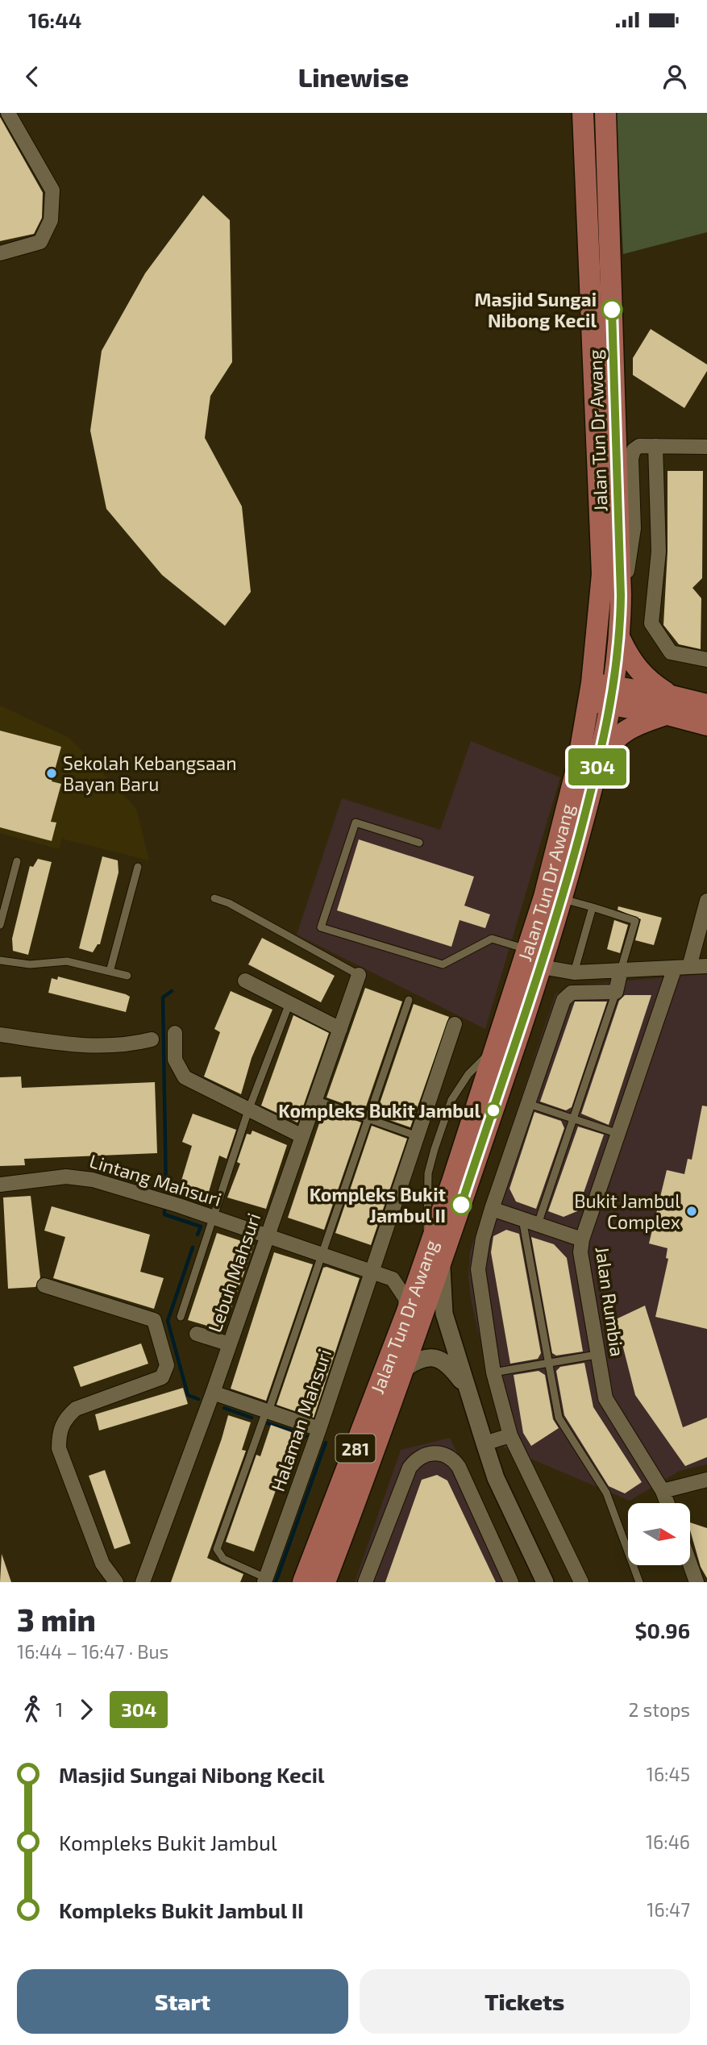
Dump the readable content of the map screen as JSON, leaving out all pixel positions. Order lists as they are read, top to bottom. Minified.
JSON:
{"streets":{"main road":["Jalan Tun Dr Awang","281"],"street":["Lintang Mahsuri","Lebuh Mahsuri","Jalan Rumbia","Halaman Mahsuri"]},"crossings":[["Lintang Mahsuri","Lebuh Mahsuri"],["Lintang Mahsuri","Halaman Mahsuri"]],"places":["Masjid Sungai Nibong Kecil","Sekolah Kebangsaan Bayan Baru","Kompleks Bukit Jambul","Kompleks Bukit Jambul II","Bukit Jambul Complex"],"lines":["bus line 304"],"north":"right","page":{"status":"16:44","header":"Linewise","on_map":"304","heading":["3 min","16:44 – 16:47 · Bus","$0.96"],"legs":["1","304","2 stops"],"list":[{"name":"Masjid Sungai Nibong Kecil","value":"16:45"},{"name":"Kompleks Bukit Jambul","value":"16:46"},{"name":"Kompleks Bukit Jambul II","value":"16:47"}],"buttons":["Start","Tickets"]}}
